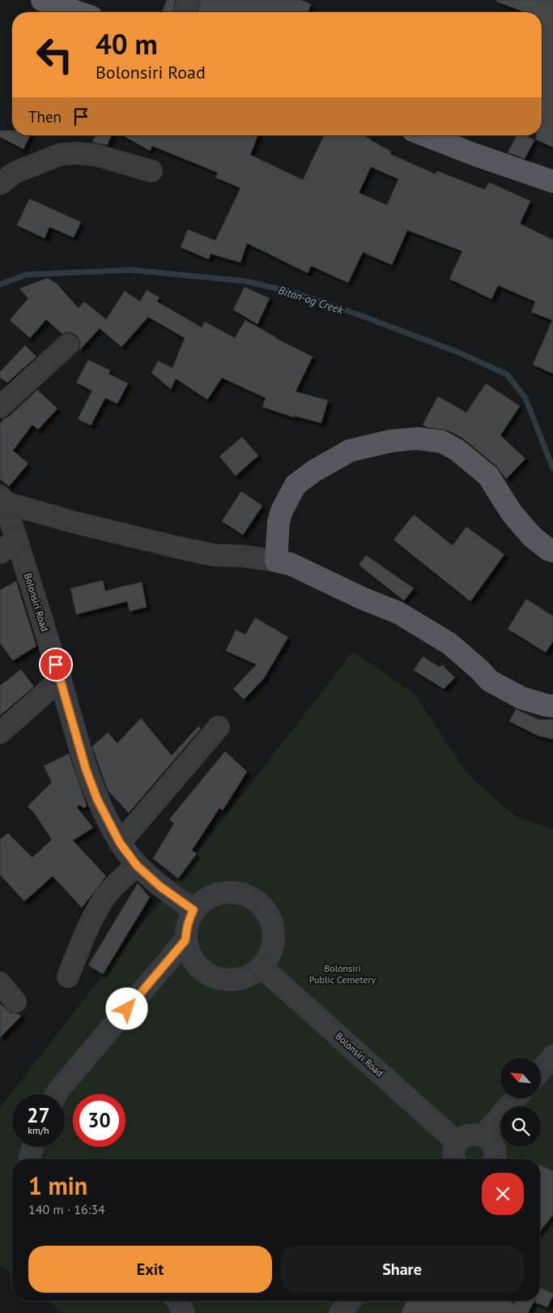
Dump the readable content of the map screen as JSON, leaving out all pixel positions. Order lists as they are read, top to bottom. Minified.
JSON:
{"streets":{"street":["Bolonsiri Road"]},"water":["Bitan-ag Creek"],"parks":["Bolonsiri Public Cemetery"],"north":"top left","page":{"turn":["40 m","Bolonsiri Road"],"then":"Then","speed":"27 km/h","limit":"30","heading":["1 min","140 m · 16:34"],"buttons":["Exit","Share"]}}
